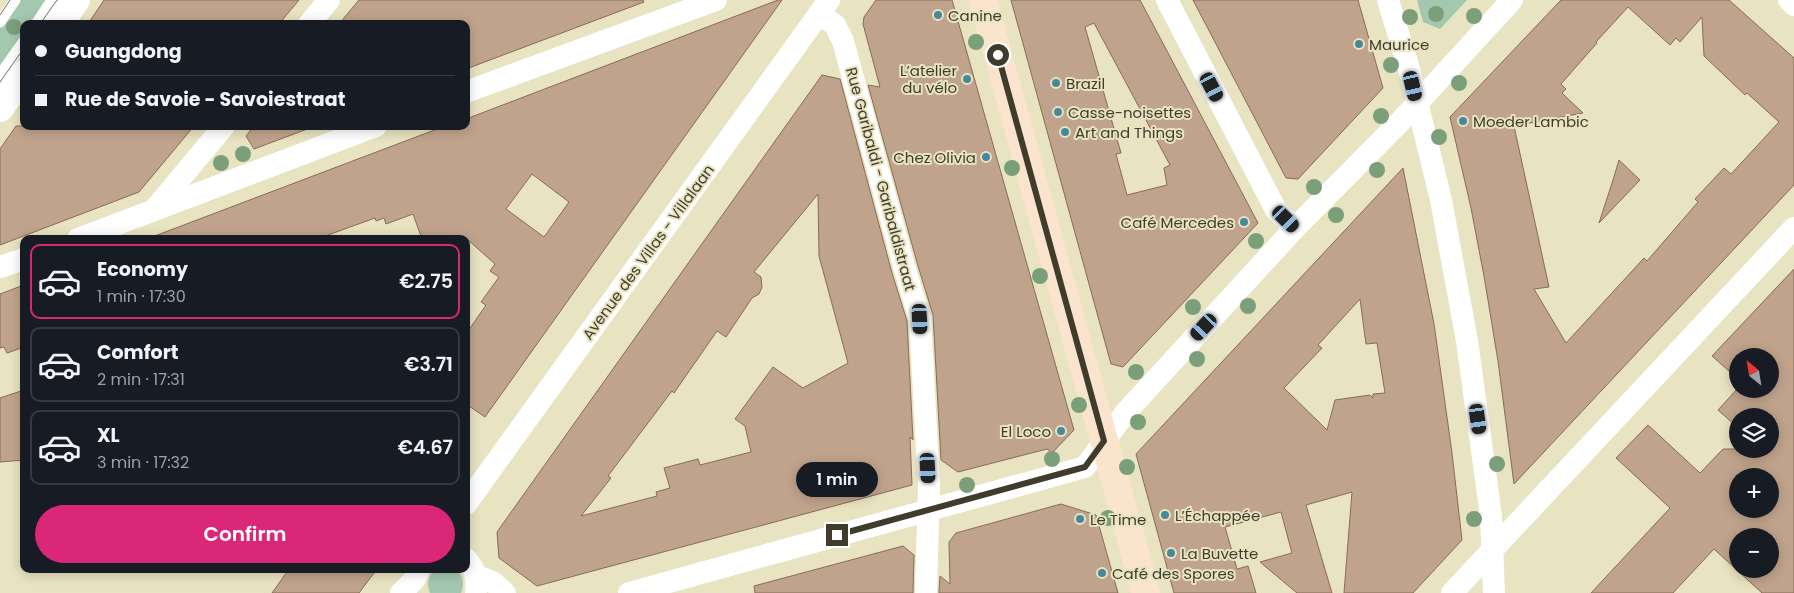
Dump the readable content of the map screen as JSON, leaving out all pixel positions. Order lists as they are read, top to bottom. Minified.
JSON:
{"streets":{"street":["Rue Garibaldi - Garibaldistraat","Avenue des Villas - Villalaan"]},"crossings":[["Rue Garibaldi - Garibaldistraat","Avenue des Villas - Villalaan"]],"places":["Canine","Maurice","L’atelier du vélo","Brazil","Casse-noisettes","Moeder Lambic","Art and Things","Chez Olivia","Café Mercedes","El Loco","L’Échappée","Le Time","La Buvette","Café des Spores"],"north":"top left","page":{"banner":["Guangdong","Rue de Savoie - Savoiestraat"],"list":[{"name":"Economy","note":"1 min · 17:30","value":"€2.75"},{"name":"Comfort","note":"2 min · 17:31","value":"€3.71"},{"name":"XL","note":"3 min · 17:32","value":"€4.67"}],"map_buttons":["+","−"],"bubble":"1 min","buttons":"Confirm"}}
